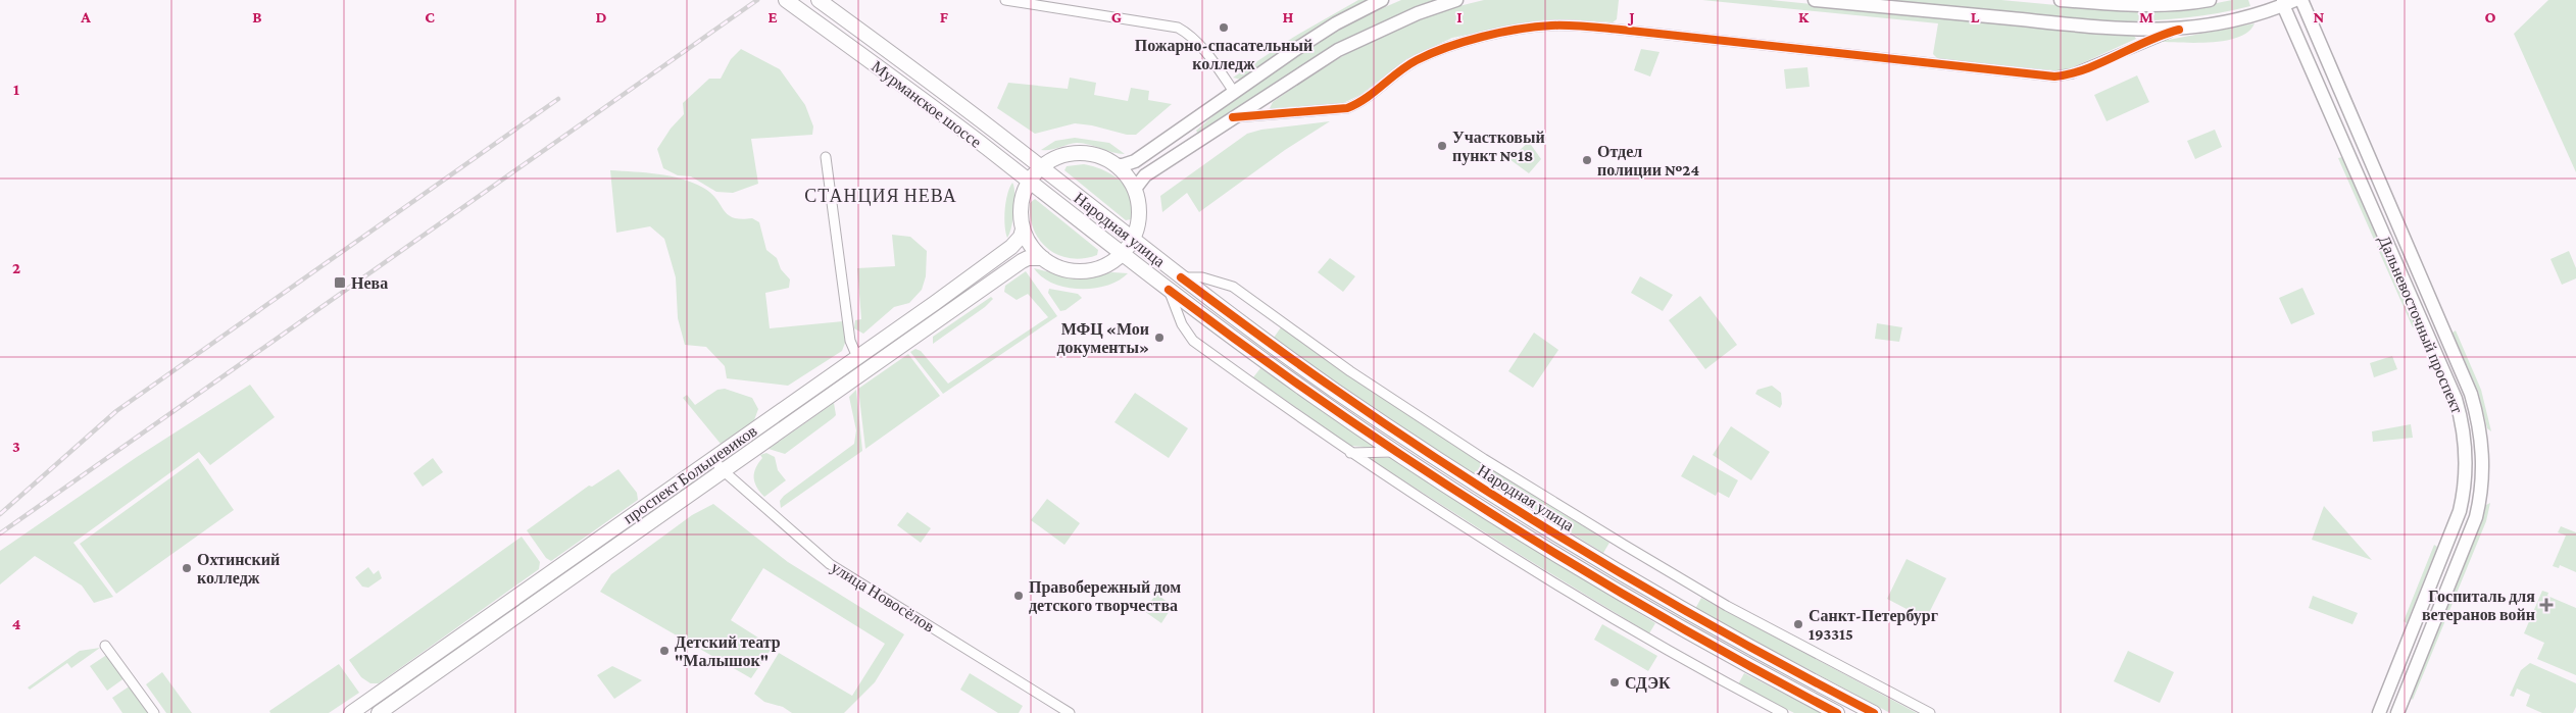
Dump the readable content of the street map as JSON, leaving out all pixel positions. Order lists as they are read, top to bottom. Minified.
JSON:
{"streets":{"main road":["Мурманское шоссе","Народная улица","проспект Большевиков"],"street":["Дальневосточный проспект","улица Новосёлов"]},"crossings":[["Мурманское шоссе","Народная улица"],["проспект Большевиков","улица Новосёлов"]],"districts":["СТАНЦИЯ НЕВА"],"places":{"other":["Пожарно-спасательный колледж","Участковый пункт №18","Отдел полиции №24","МФЦ «Мои документы»","Охтинский колледж","Правобережный дом детского творчества","Санкт-Петербург 193315","Детский театр \"Малышок\"","СДЭК"],"transit":["Нева"],"health":["Госпиталь для ветеранов войн"]},"grid":{"columns":["A","B","C","D","E","F","G","H","I","J","K","L","M","N","O"],"rows":["1","2","3","4"]}}
